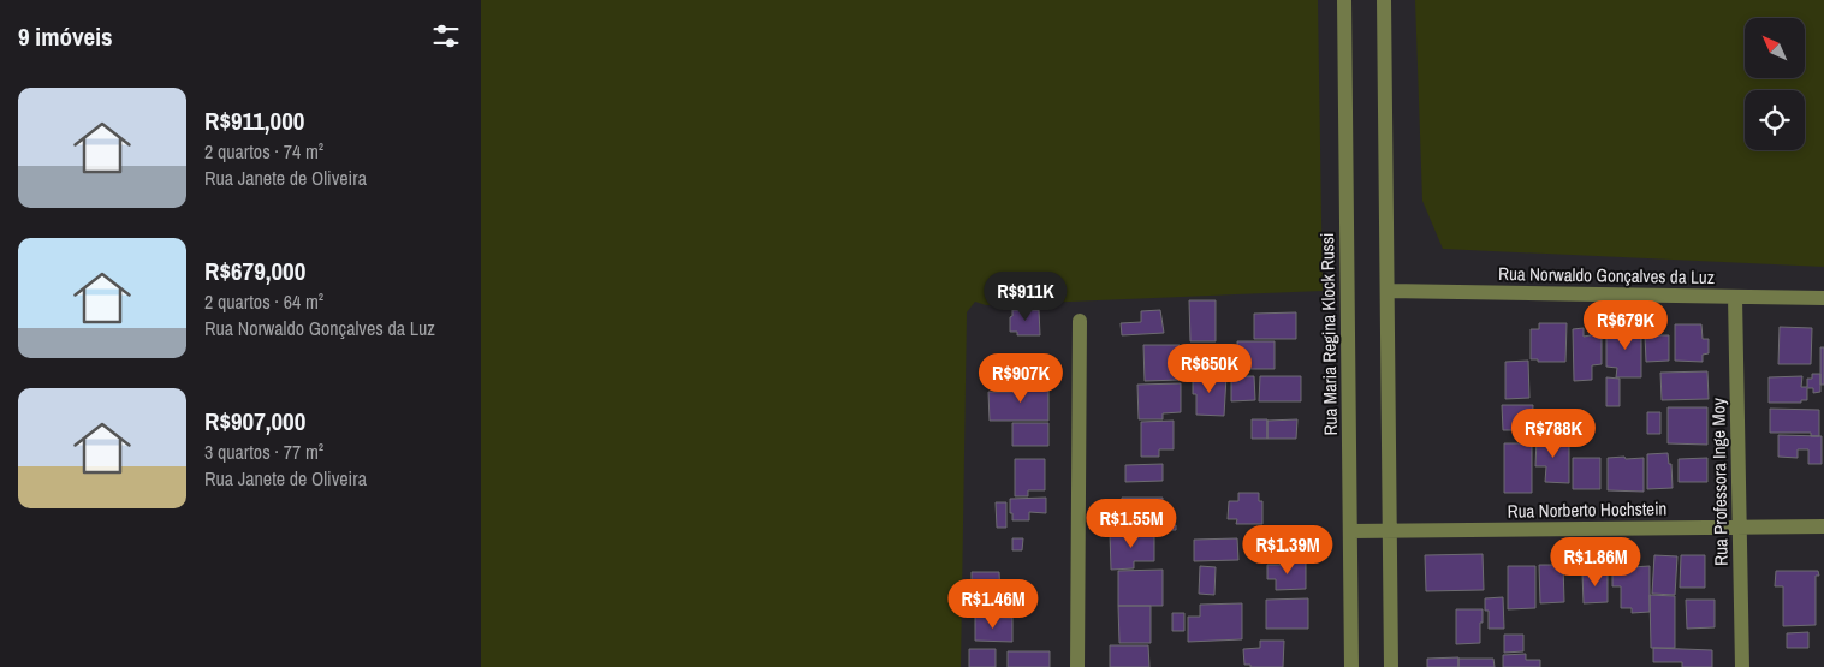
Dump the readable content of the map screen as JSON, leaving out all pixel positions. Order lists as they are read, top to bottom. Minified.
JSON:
{"streets":{"street":["Rua Norwaldo Gonçalves da Luz","Rua Maria Regina Klock Russi","Rua Professora Inge Moy","Rua Norberto Hochstein"]},"crossings":[["Rua Norwaldo Gonçalves da Luz","Rua Professora Inge Moy"],["Rua Maria Regina Klock Russi","Rua Norberto Hochstein"],["Rua Professora Inge Moy","Rua Norberto Hochstein"]],"north":"top left","page":{"heading":"9 imóveis","list":[{"name":"R$911,000","note":"2 quartos · 74 m² · Rua Janete de Oliveira"},{"name":"R$679,000","note":"2 quartos · 64 m² · Rua Norwaldo Gonçalves da Luz"},{"name":"R$907,000","note":"3 quartos · 77 m² · Rua Janete de Oliveira"}],"price":["R$911K","R$679K","R$650K","R$907K","R$788K","R$1.55M","R$1.39M","R$1.86M","R$1.46M"]}}
